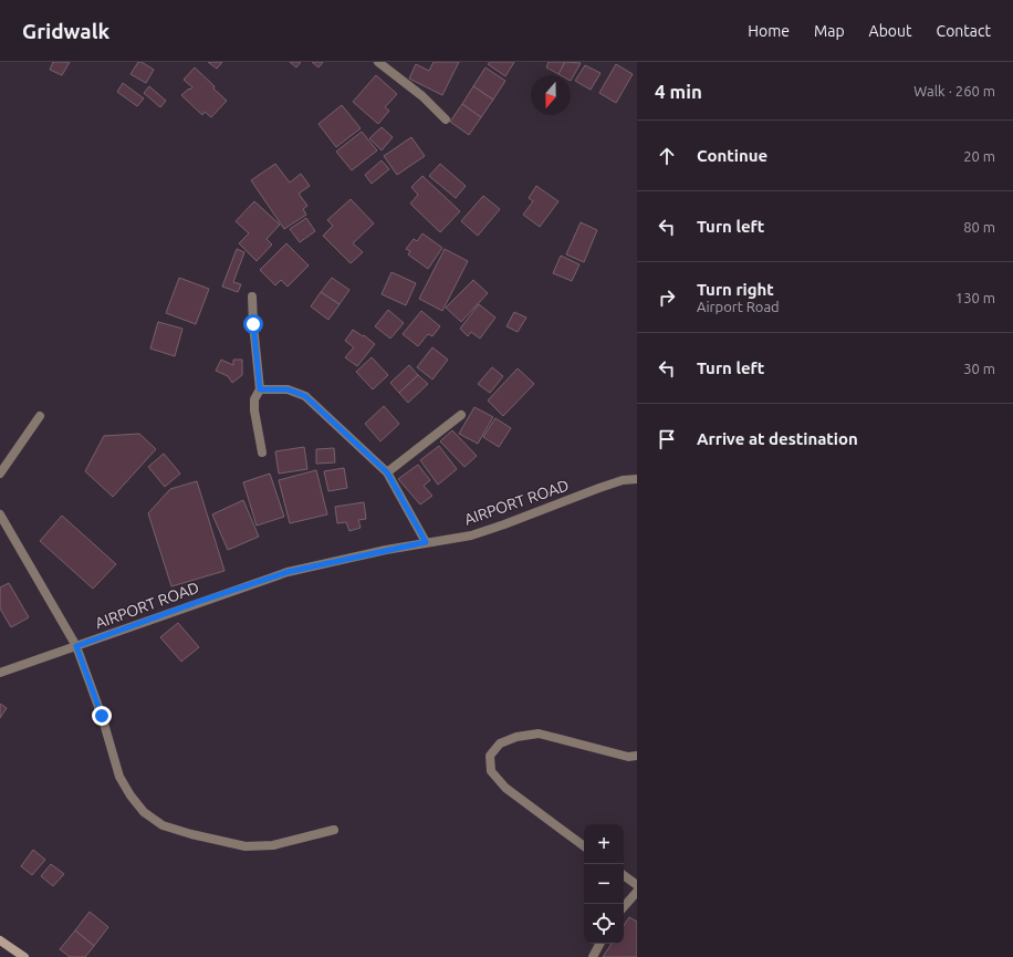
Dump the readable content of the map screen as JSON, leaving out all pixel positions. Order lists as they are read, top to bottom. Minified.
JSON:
{"streets":{"street":["AIRPORT ROAD"]},"north":"bottom","page":{"header":"Gridwalk","nav":["Home","Map","About","Contact"],"heading":["4 min","Walk · 260 m"],"list":[["Continue","20 m"],["Turn left","80 m"],["Turn right","Airport Road","130 m"],["Turn left","30 m"],"Arrive at destination"],"map_buttons":["+","−"]}}
